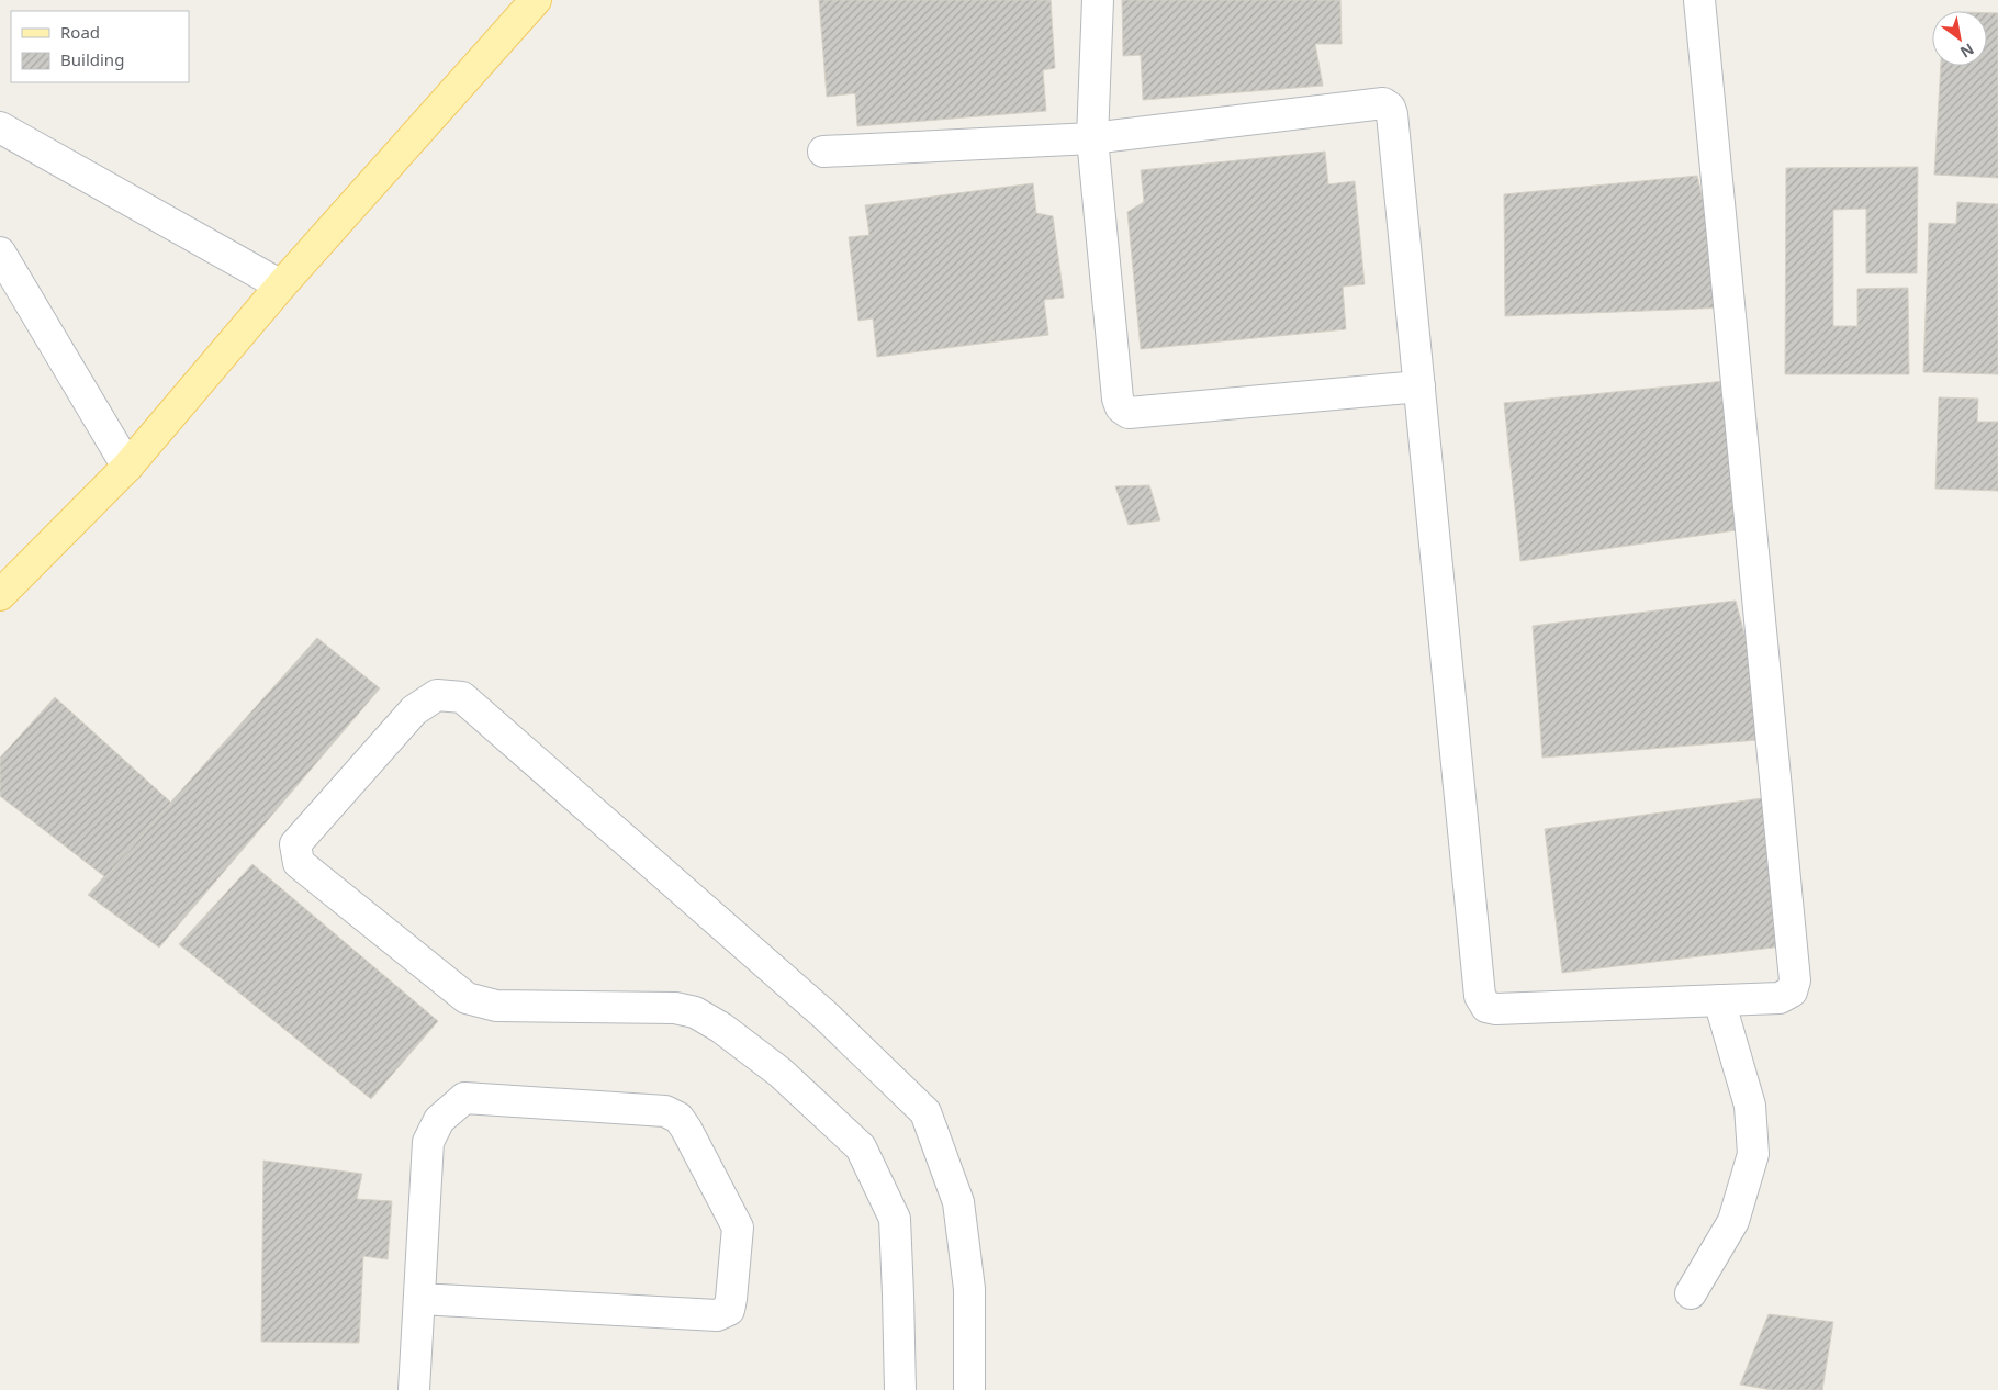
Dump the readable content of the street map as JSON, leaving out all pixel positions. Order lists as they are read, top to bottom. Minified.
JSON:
{"legend":["Road","Building"],"north":"bottom right"}
